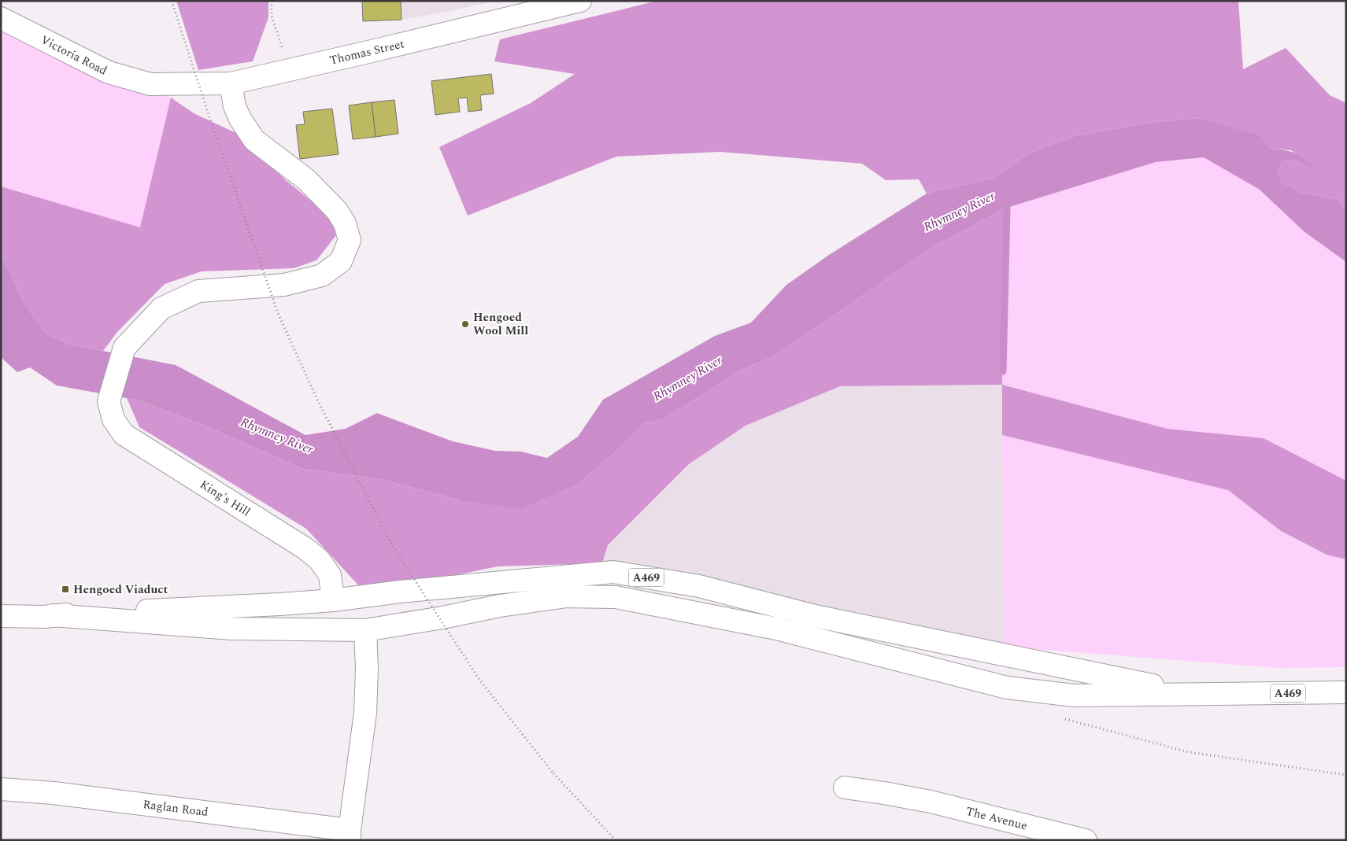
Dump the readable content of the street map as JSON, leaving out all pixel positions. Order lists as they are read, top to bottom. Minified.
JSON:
{"streets":{"main road":["Thomas Street","Victoria Road","King's Hill","A469","Raglan Road","The Avenue"]},"crossings":[["Thomas Street","Victoria Road"],["Thomas Street","King's Hill"],["King's Hill","A469"]],"water":["Rhymney River"],"places":{"other":["Hengoed Wool Mill"],"transit":["Hengoed Viaduct"]}}
